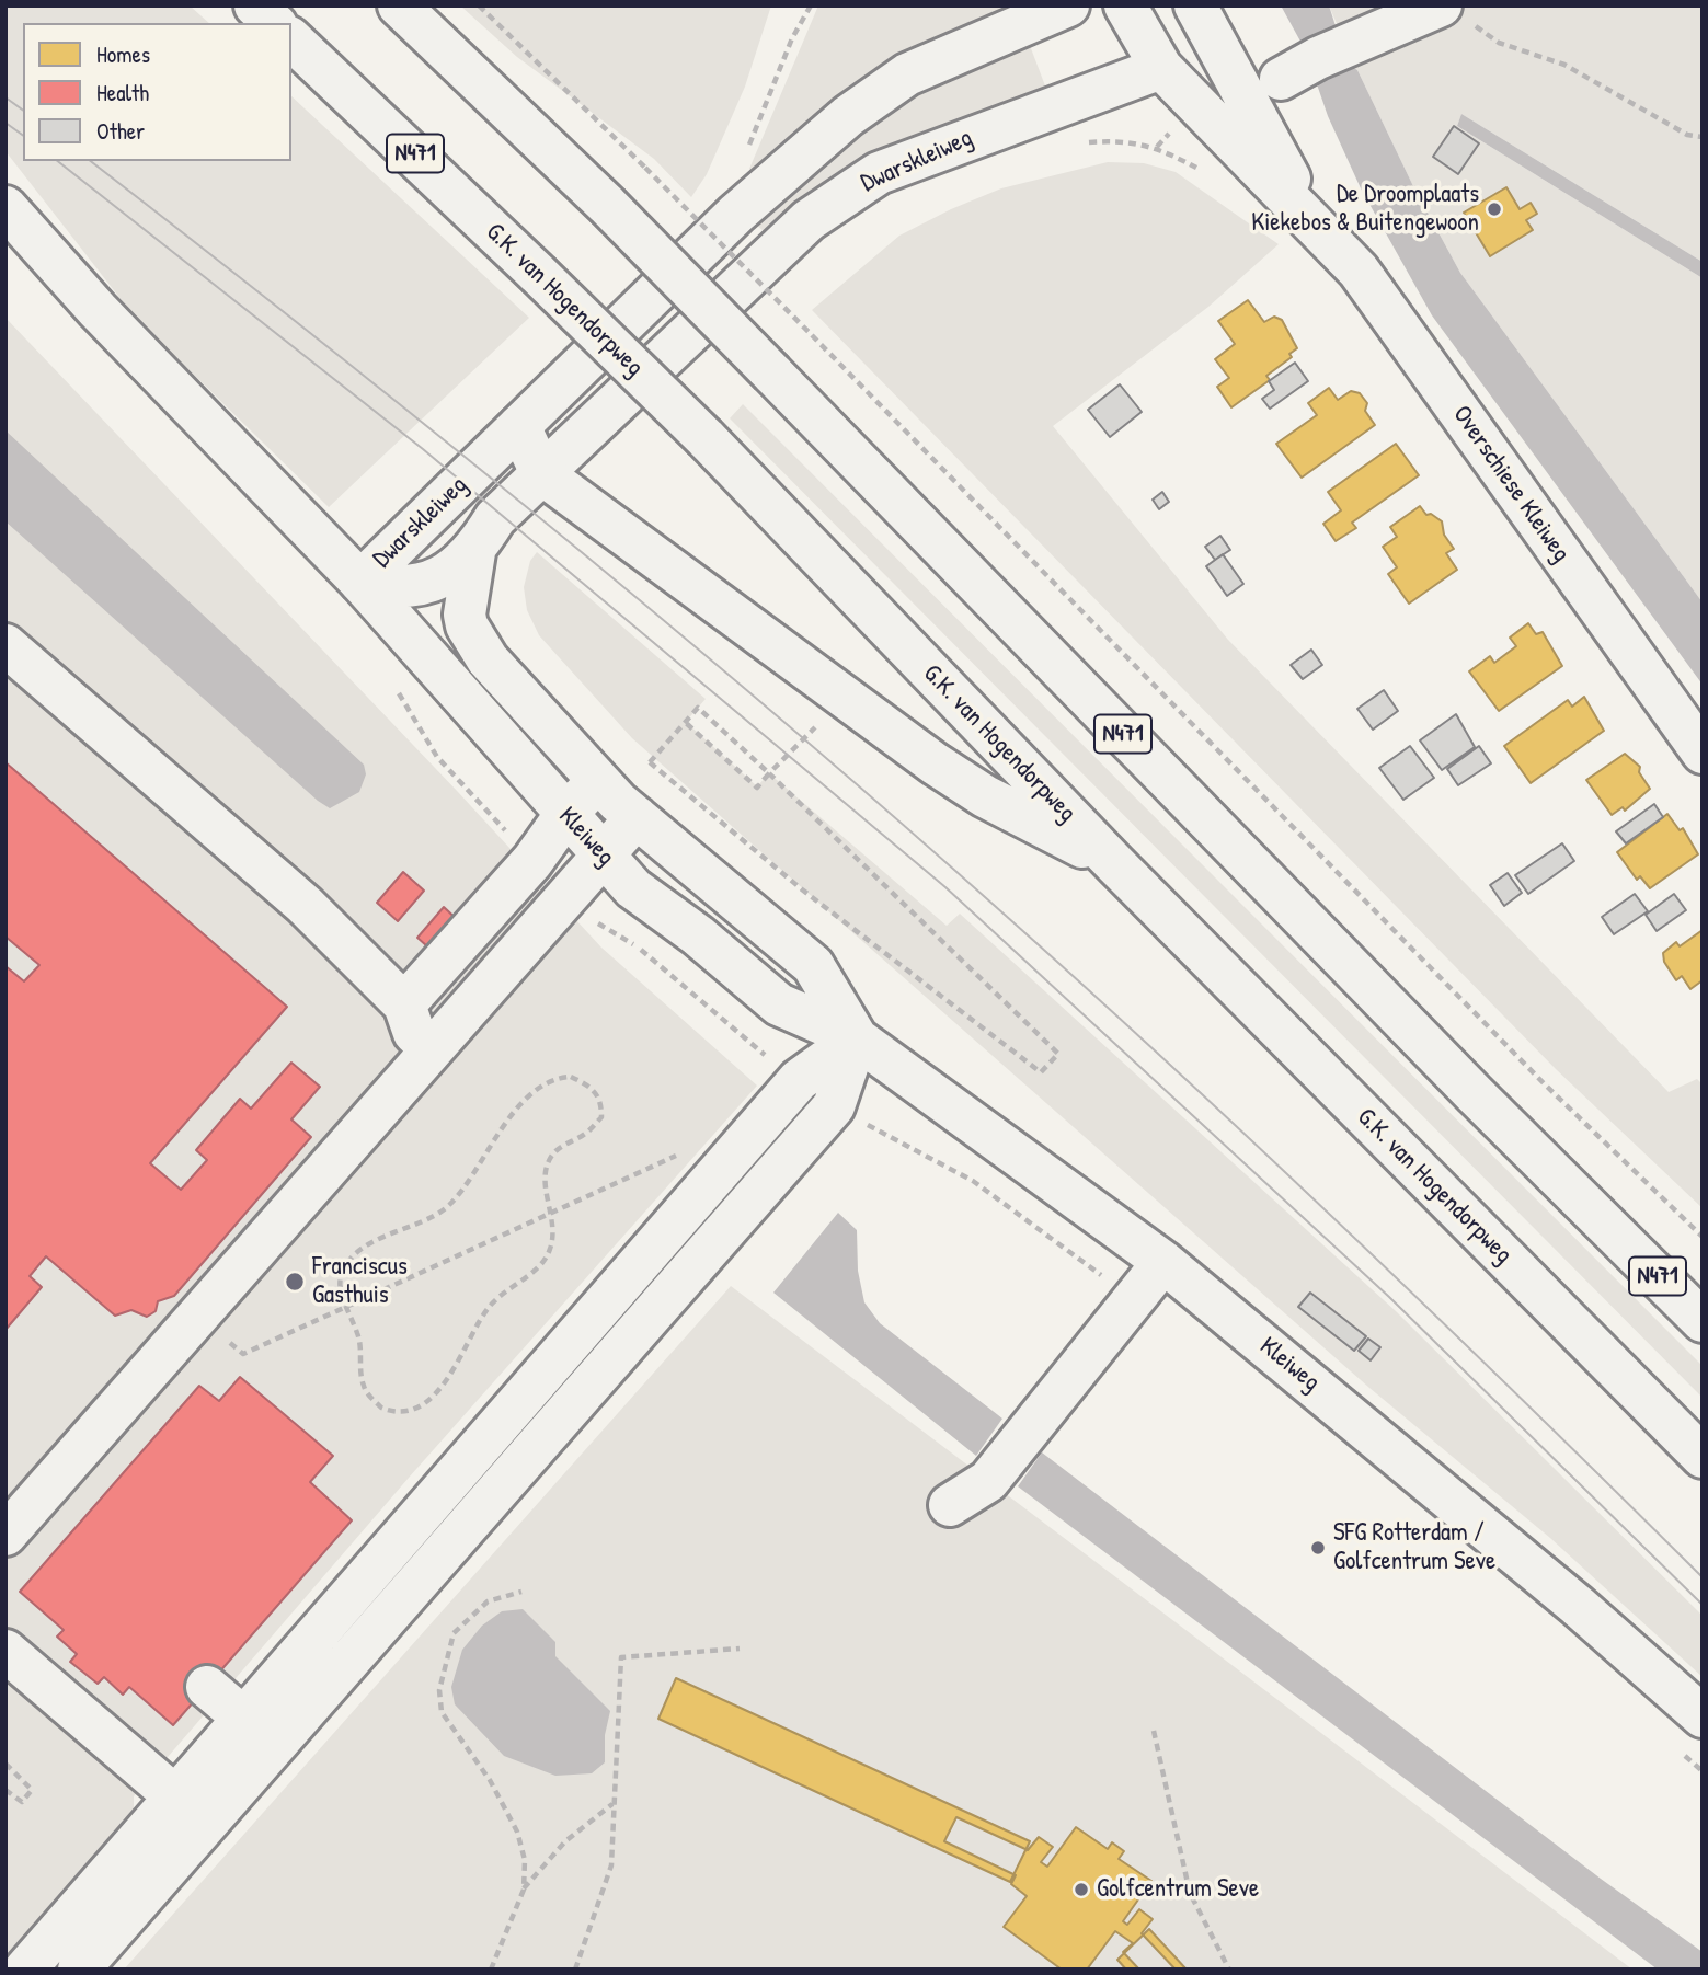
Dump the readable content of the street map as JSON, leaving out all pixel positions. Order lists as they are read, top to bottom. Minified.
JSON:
{"streets":{"street":["N471","Dwarskleiweg","G.K. van Hogendorpweg","Overschiese Kleiweg","Kleiweg"]},"crossings":[["Dwarskleiweg","Overschiese Kleiweg"],["Dwarskleiweg","Kleiweg"]],"places":["De Droomplaats Kiekebos & Buitengewoon","Franciscus Gasthuis","SFG Rotterdam / Golfcentrum Seve","Golfcentrum Seve"],"legend":["Homes","Health","Other"]}
